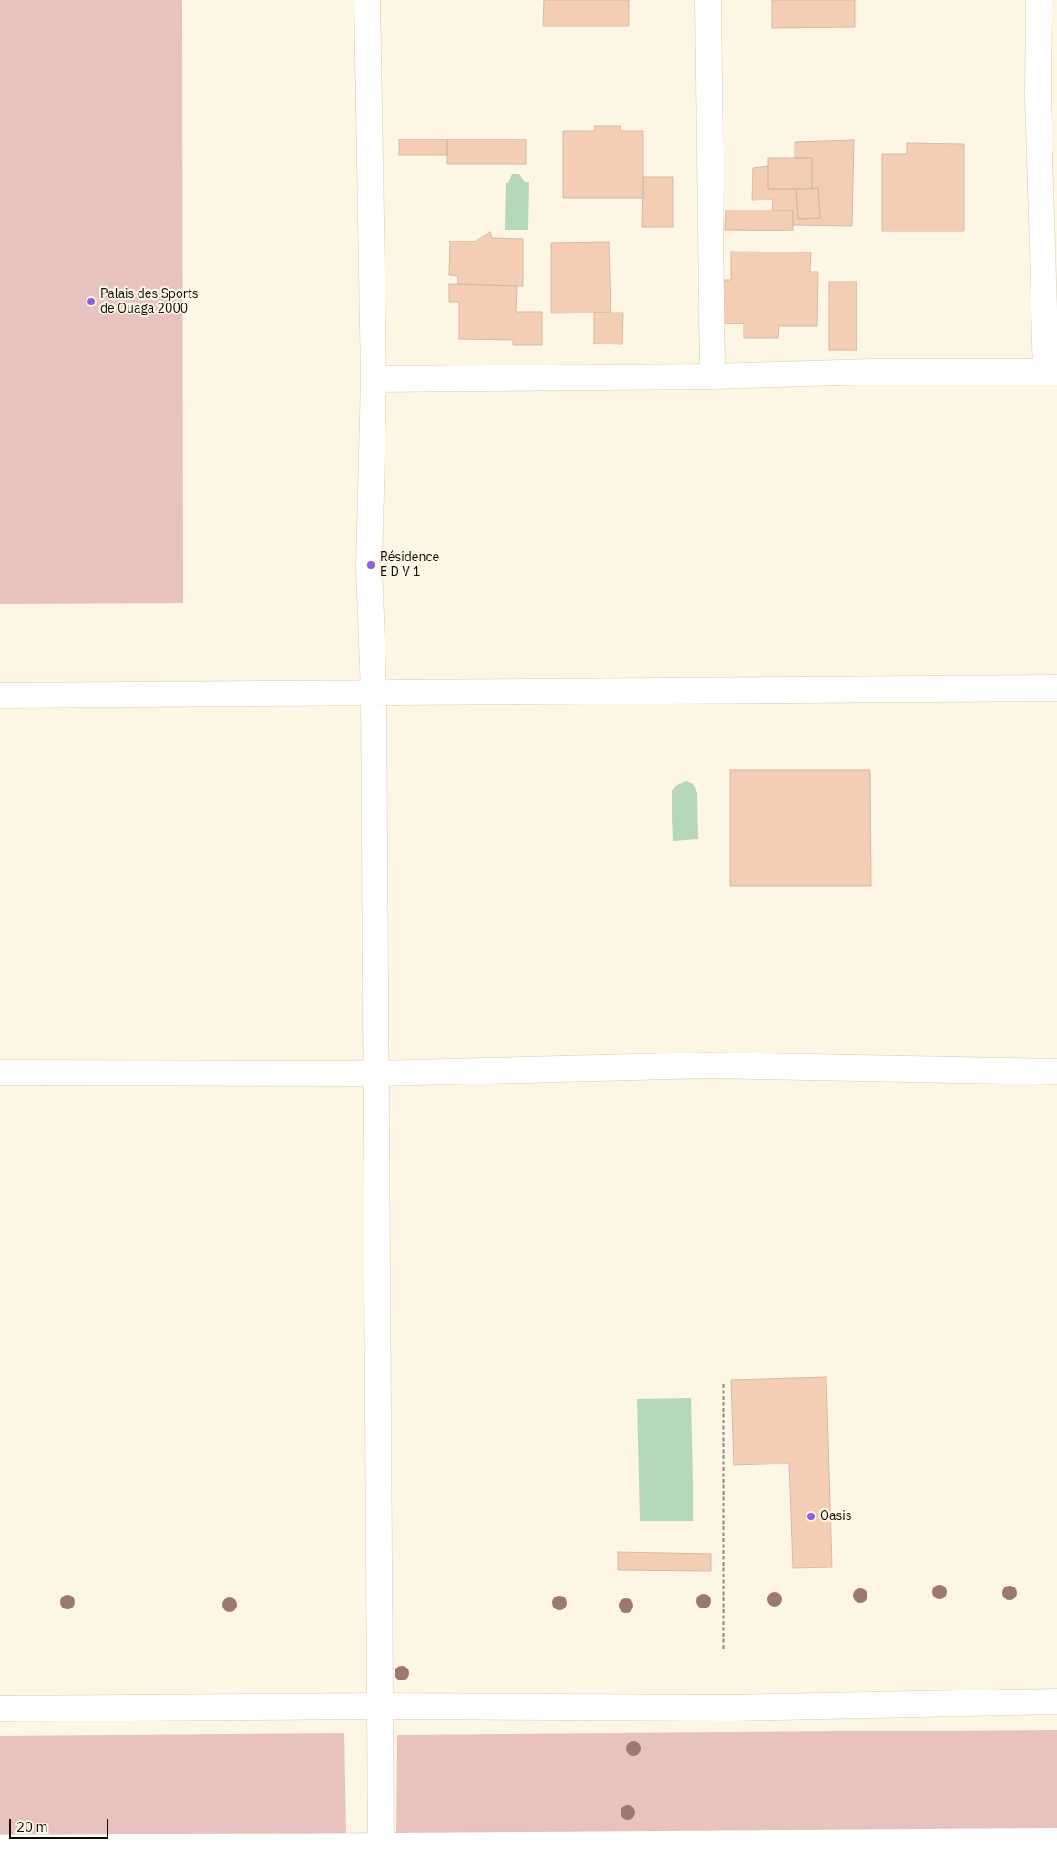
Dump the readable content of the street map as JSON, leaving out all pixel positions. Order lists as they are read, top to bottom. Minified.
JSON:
{"places":["Palais des Sports de Ouaga 2000","Résidence E D V 1","Oasis"],"scale_bar":"20 m"}
